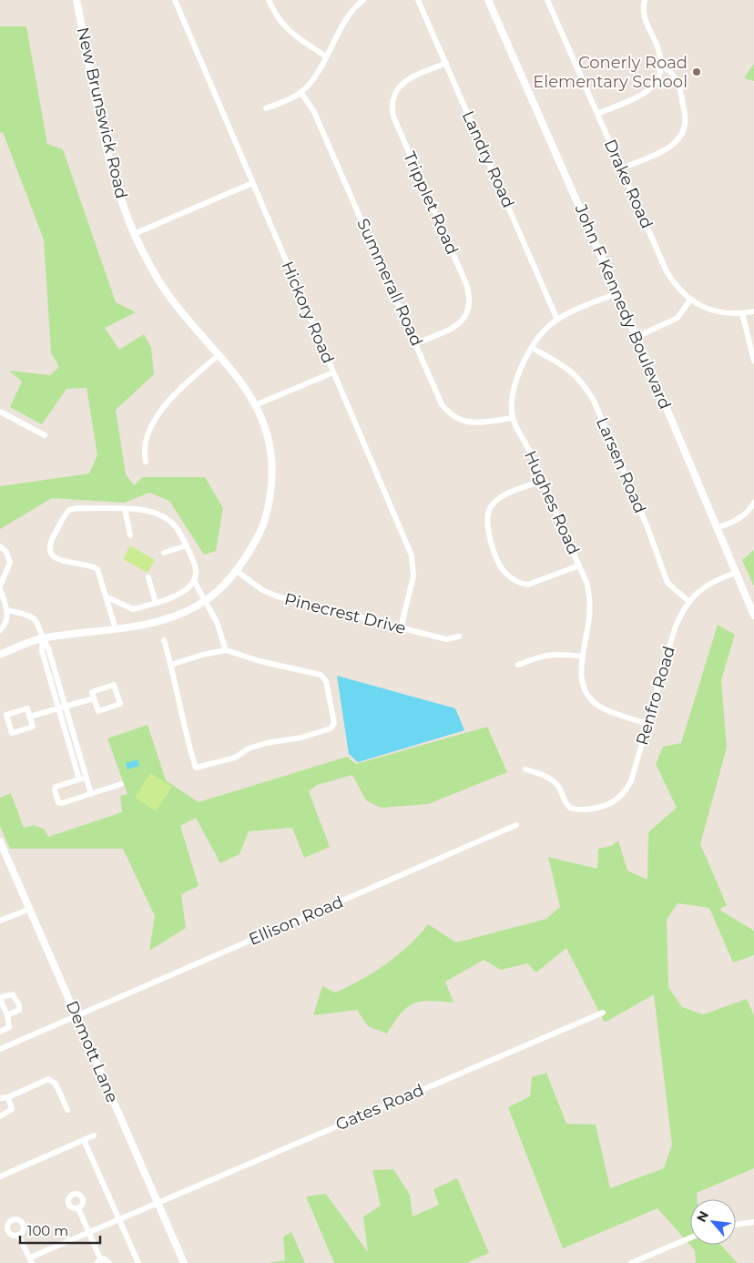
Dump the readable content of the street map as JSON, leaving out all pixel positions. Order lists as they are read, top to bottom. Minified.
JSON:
{"streets":{"street":["New Brunswick Road","Landry Road","Drake Road","Tripplet Road","Summerall Road","John F Kennedy Boulevard","Hickory Road","Larsen Road","Hughes Road","Pinecrest Drive","Renfro Road","Ellison Road","Demott Lane","Gates Road"]},"crossings":[["New Brunswick Road","Pinecrest Drive"],["Landry Road","Tripplet Road"],["Landry Road","Hughes Road"],["Tripplet Road","Summerall Road"],["Summerall Road","Hughes Road"],["John F Kennedy Boulevard","Hughes Road"],["John F Kennedy Boulevard","Renfro Road"],["Hickory Road","Pinecrest Drive"],["Larsen Road","Hughes Road"],["Larsen Road","Renfro Road"],["Hughes Road","Renfro Road"],["Ellison Road","Demott Lane"],["Demott Lane","Gates Road"]],"places":["Conerly Road Elementary School"],"scale_bar":"100 m","north":"top left"}
